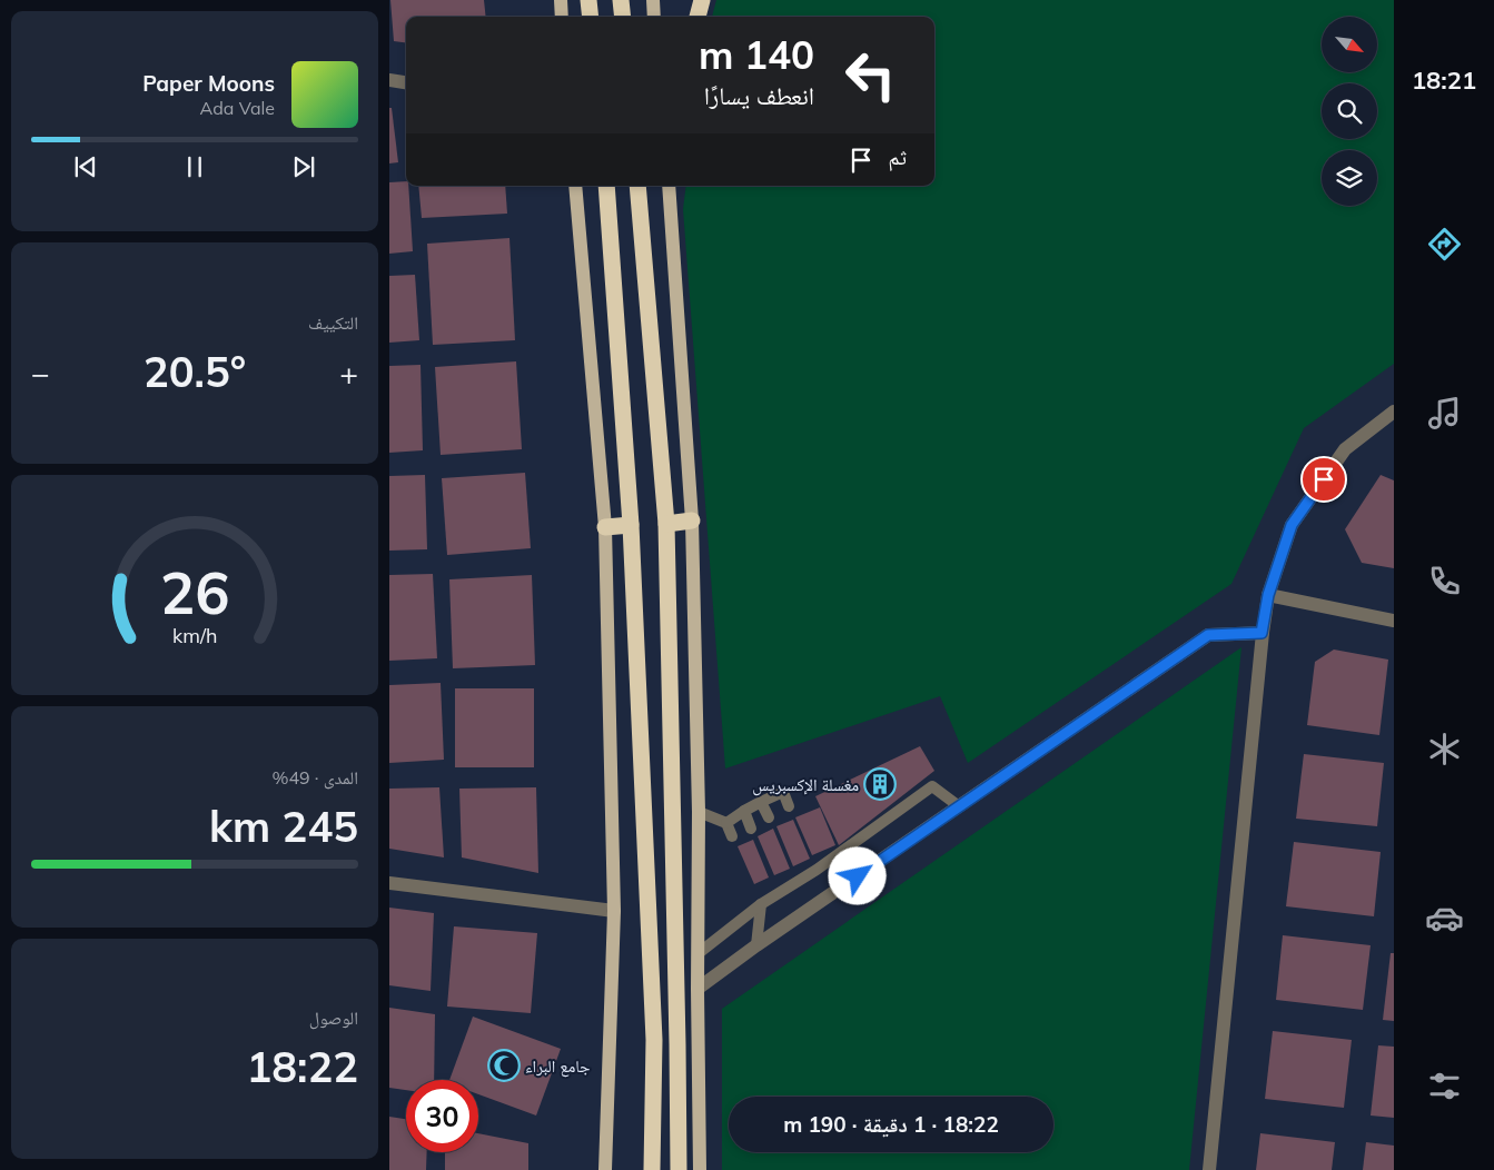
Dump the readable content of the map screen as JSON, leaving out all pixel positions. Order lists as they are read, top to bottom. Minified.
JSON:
{"places":{"building":["مغسلة الإكسبريس"],"mosque":["جامع البراء"]},"north":"bottom right","page":{"tabs":"18:21","turn":["140 m","انعطف يسارًا"],"song":["Paper Moons","Ada Vale"],"then":"ثم","tile":["التكييف",["المدى · 49%","245 km"],["الوصول","18:22"]],"heat":["−","20.5°","+"],"limit":"30","trip":"18:22 · 1 دقيقة · 190 m","gauge":["26","km/h"]}}
